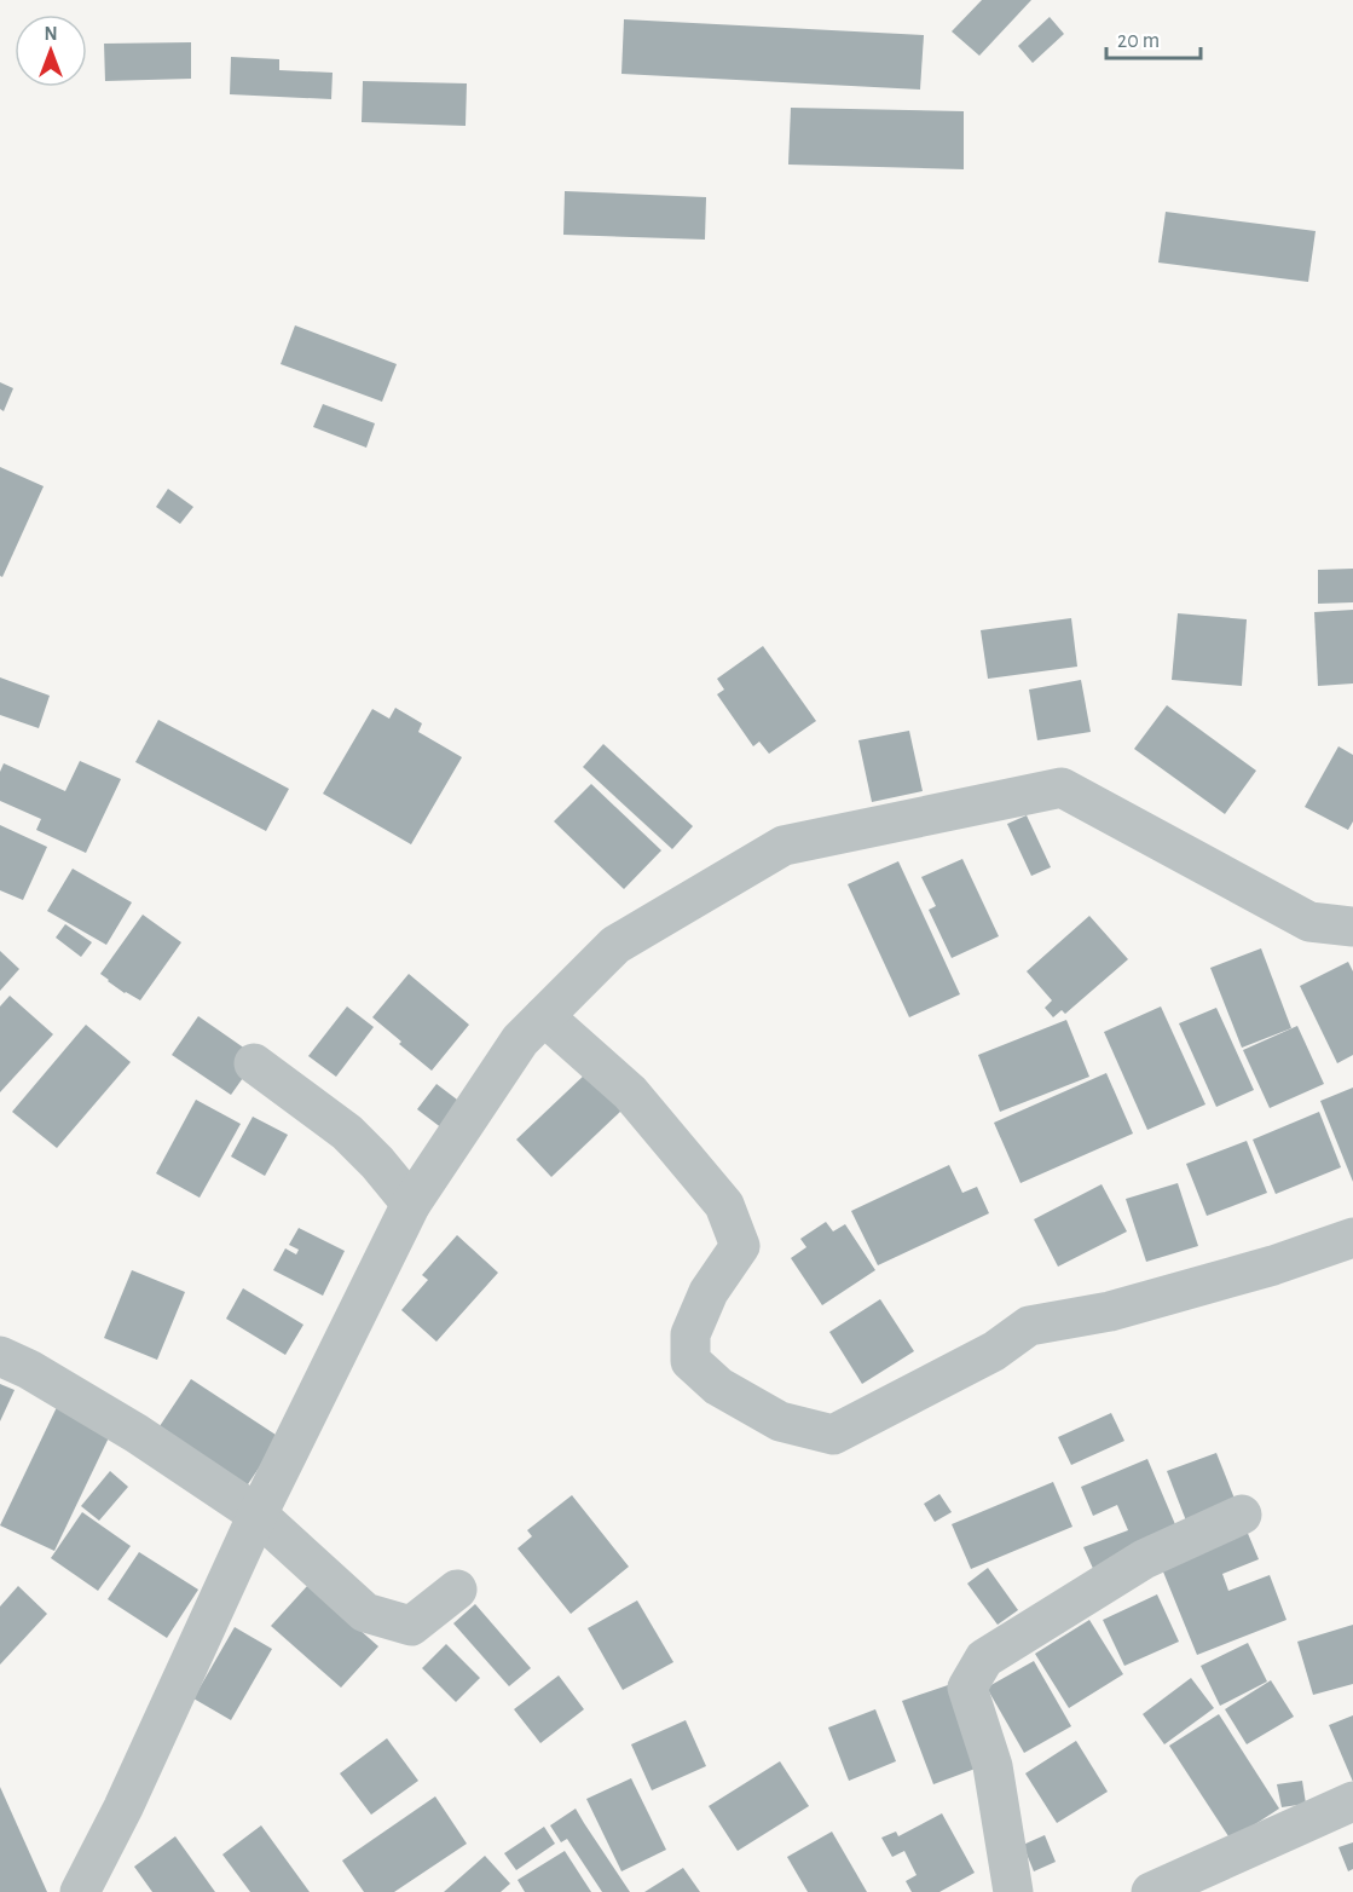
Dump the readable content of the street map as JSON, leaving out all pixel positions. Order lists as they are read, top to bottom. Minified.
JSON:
{"scale_bar":"20 m","north":"top"}
